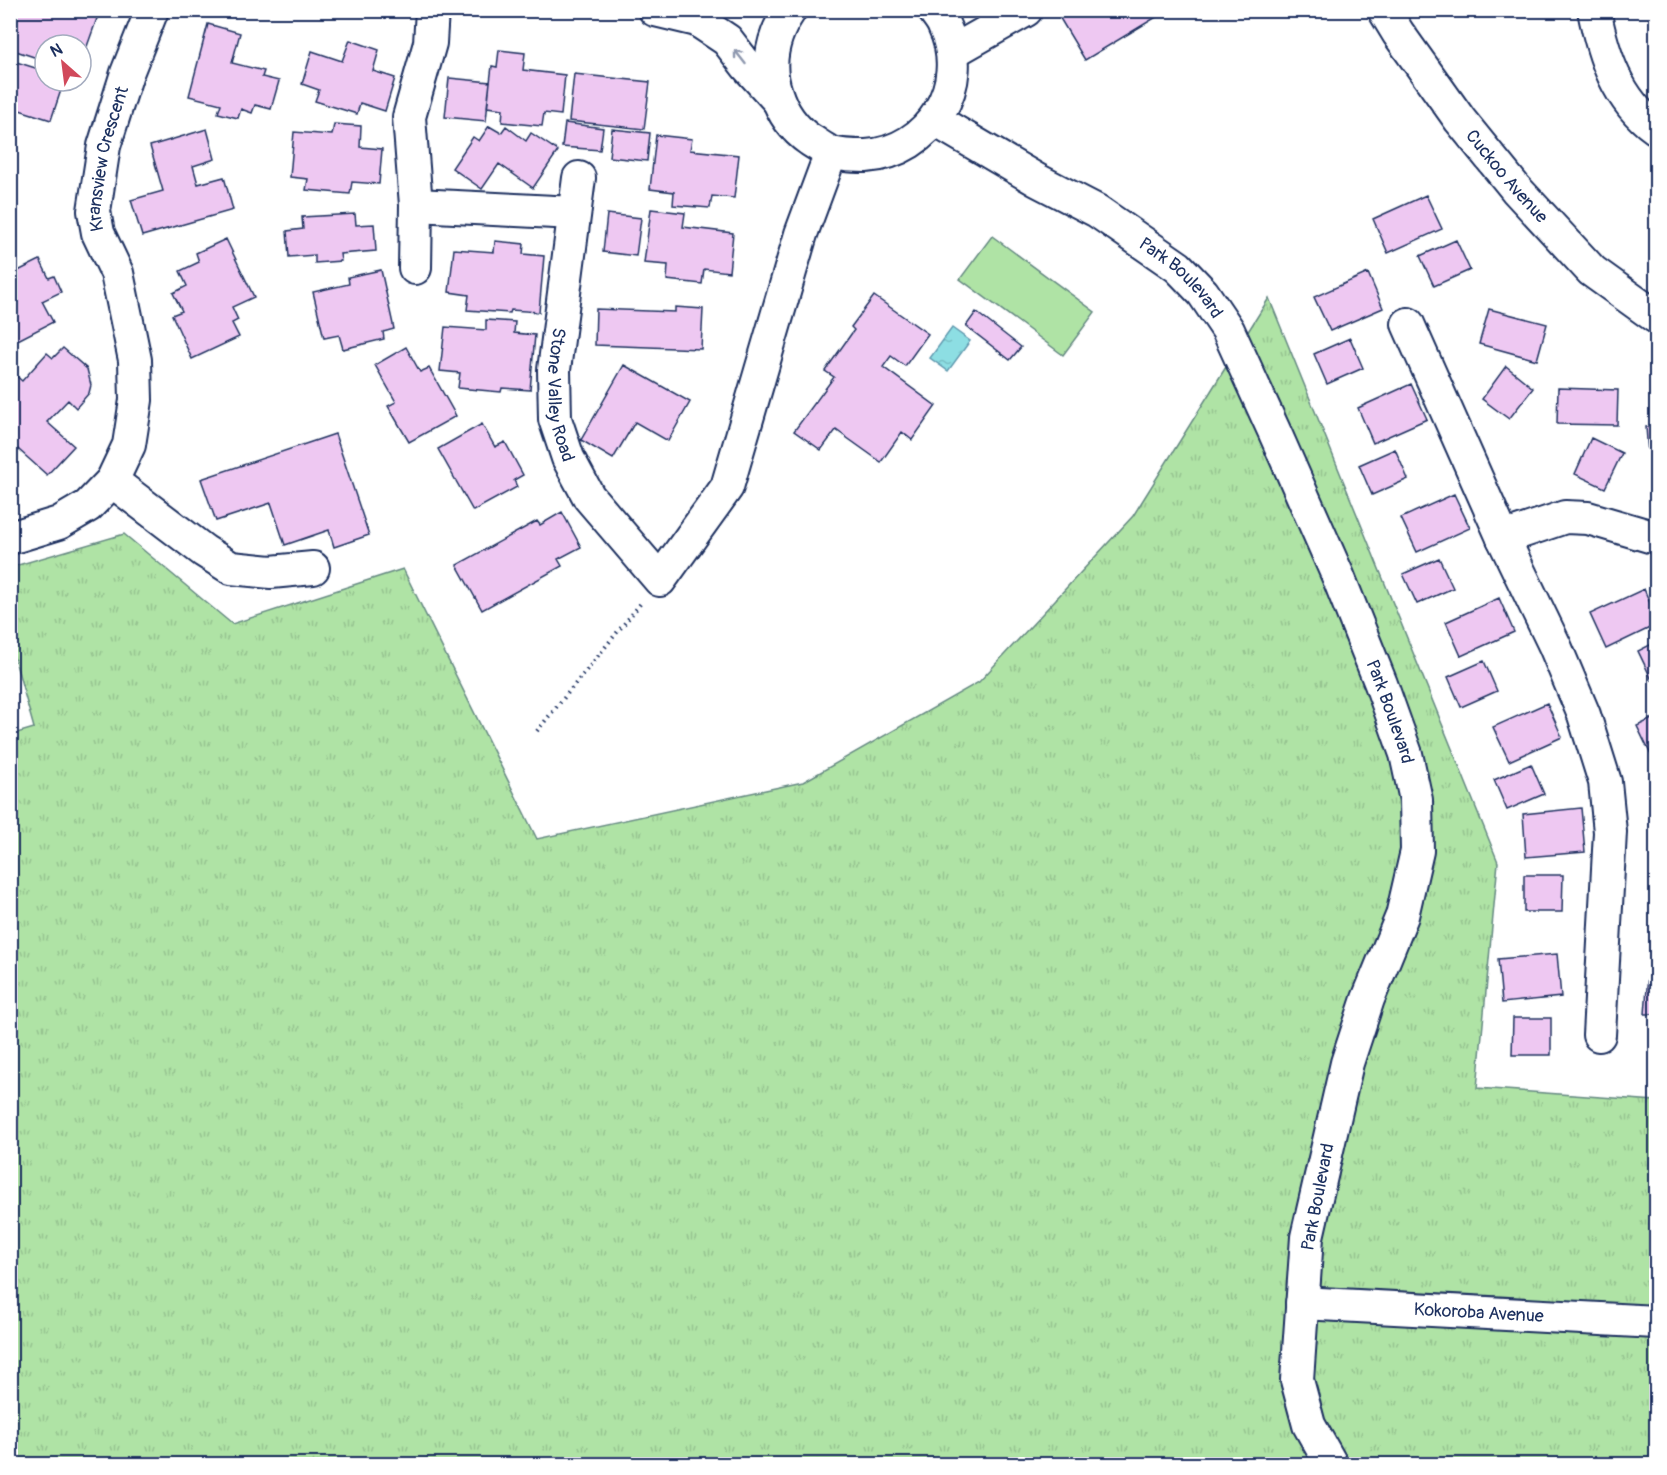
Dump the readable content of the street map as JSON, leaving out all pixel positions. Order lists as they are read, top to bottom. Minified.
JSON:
{"streets":{"street":["Kransview Crescent","Cuckoo Avenue","Park Boulevard","Stone Valley Road","Kokoroba Avenue"]},"crossings":[["Park Boulevard","Kokoroba Avenue"]],"north":"top left"}
